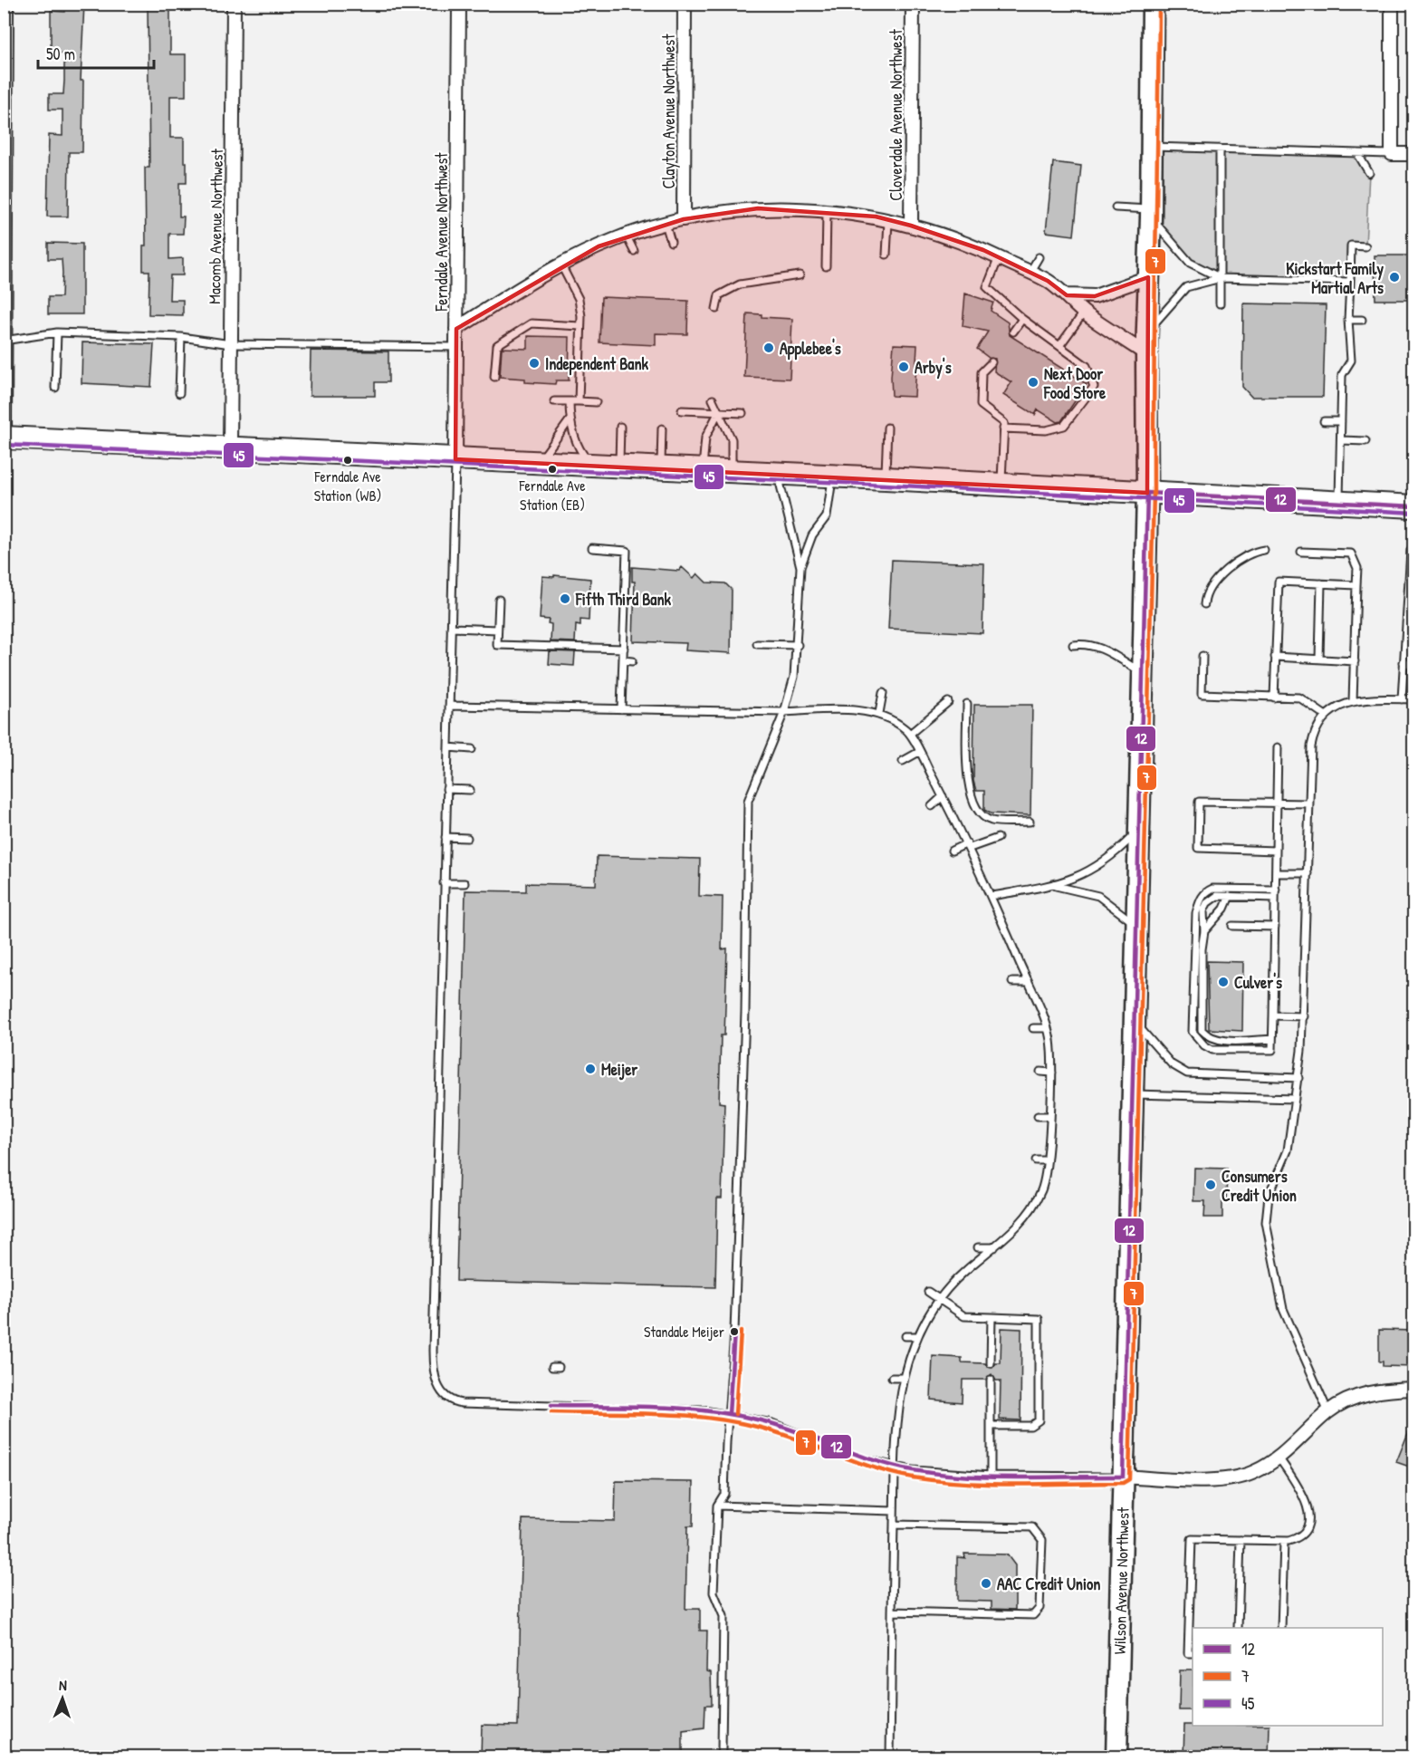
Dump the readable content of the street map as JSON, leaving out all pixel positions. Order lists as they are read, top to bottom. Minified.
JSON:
{"streets":{"main road":["Wilson Avenue Northwest"],"street":["Clayton Avenue Northwest","Cloverdale Avenue Northwest","Macomb Avenue Northwest","Ferndale Avenue Northwest"]},"places":["Kickstart Family Martial Arts","Applebee's","Independent Bank","Arby's","Next Door Food Store","Ferndale Ave Station (WB)","Ferndale Ave Station (EB)","Fifth Third Bank","Culver's","Meijer","Consumers Credit Union","Standale Meijer","AAC Credit Union"],"lines":["transit line 7","transit line 45","transit line 12"],"legend":["12","7","45"],"scale_bar":"50 m","north":"top"}
